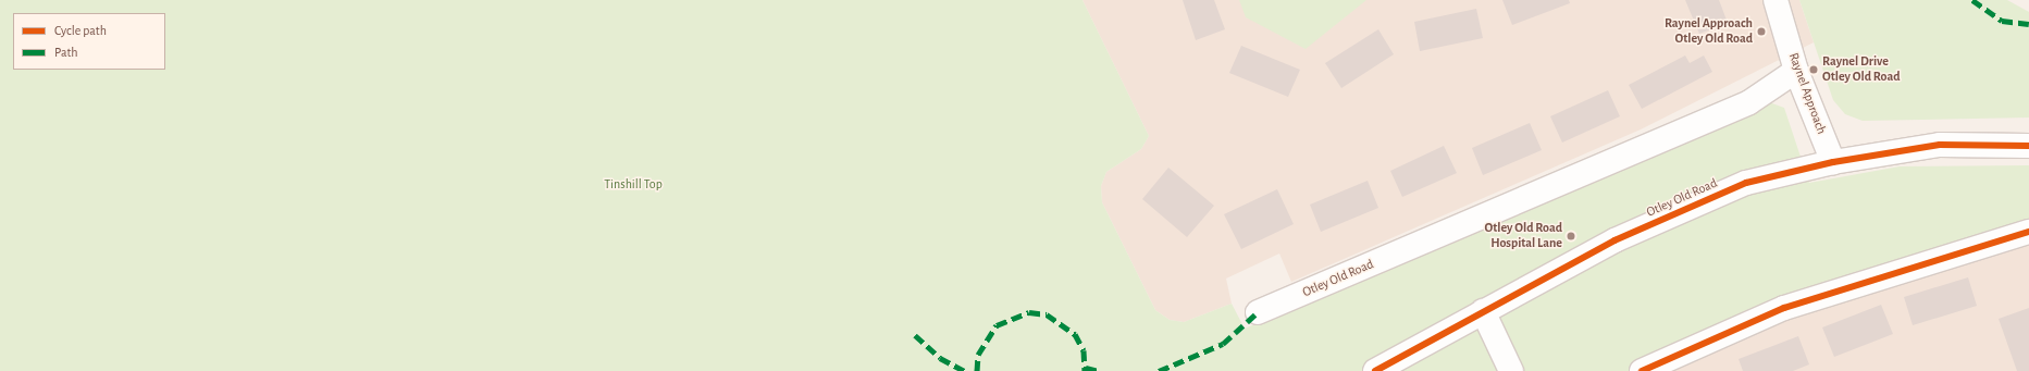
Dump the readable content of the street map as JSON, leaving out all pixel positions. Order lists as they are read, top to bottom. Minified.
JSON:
{"streets":{"street":["Raynel Approach","Otley Old Road"]},"crossings":[["Raynel Approach","Otley Old Road"]],"parks":["Tinshill Top"],"places":["Raynel Approach Otley Old Road","Raynel Drive Otley Old Road","Otley Old Road Hospital Lane"],"legend":["Cycle path","Path"]}
